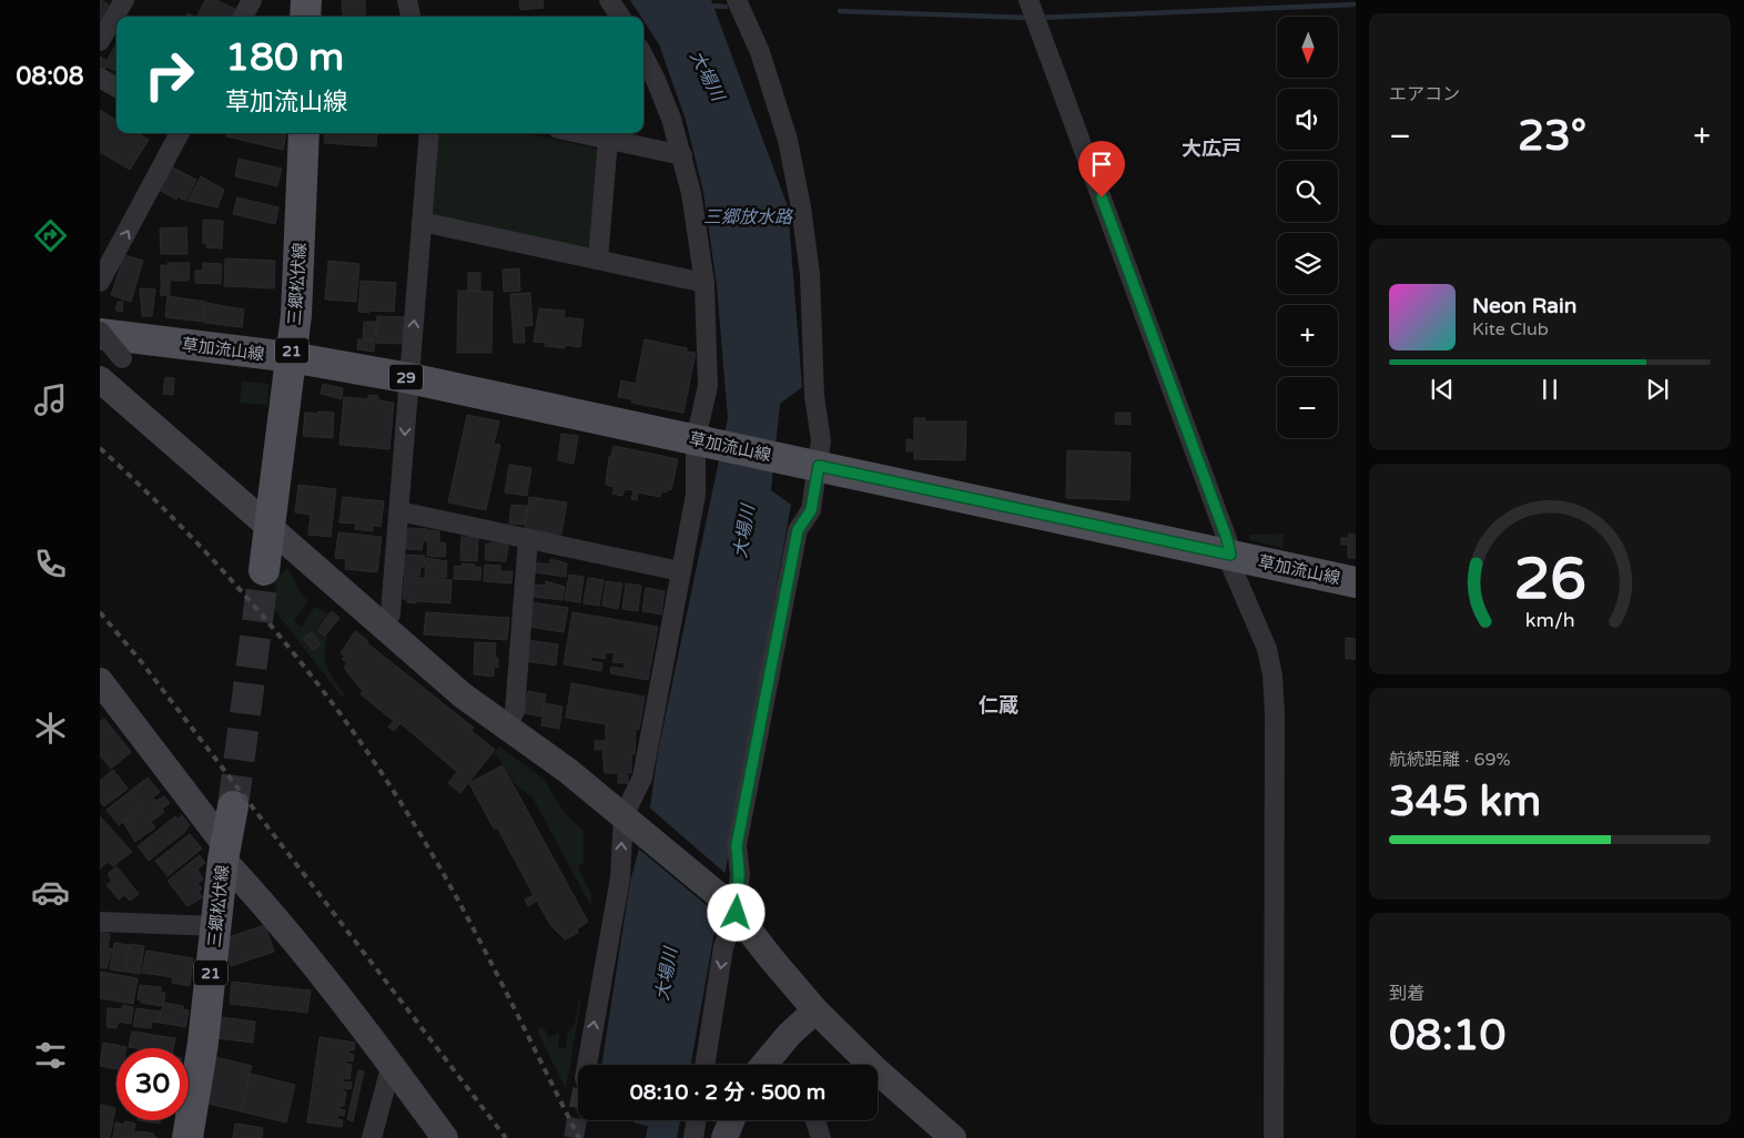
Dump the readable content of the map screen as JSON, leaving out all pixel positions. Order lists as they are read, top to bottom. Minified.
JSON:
{"streets":{"main road":["三郷松伏線","草加流山線","21","29"]},"crossings":[["三郷松伏線","草加流山線"]],"districts":["大広戸","仁蔵"],"water":["大場川","三郷放水路"],"north":"bottom","page":{"tabs":"08:08","tile":["エアコン",["航続距離 · 69%","345 km"],["到着","08:10"]],"map_buttons":["+","−"],"turn":["180 m","草加流山線"],"heat":["−","23°","+"],"song":["Neon Rain","Kite Club"],"limit":"30","trip":"08:10 · 2 分 · 500 m","gauge":["26","km/h"]}}
